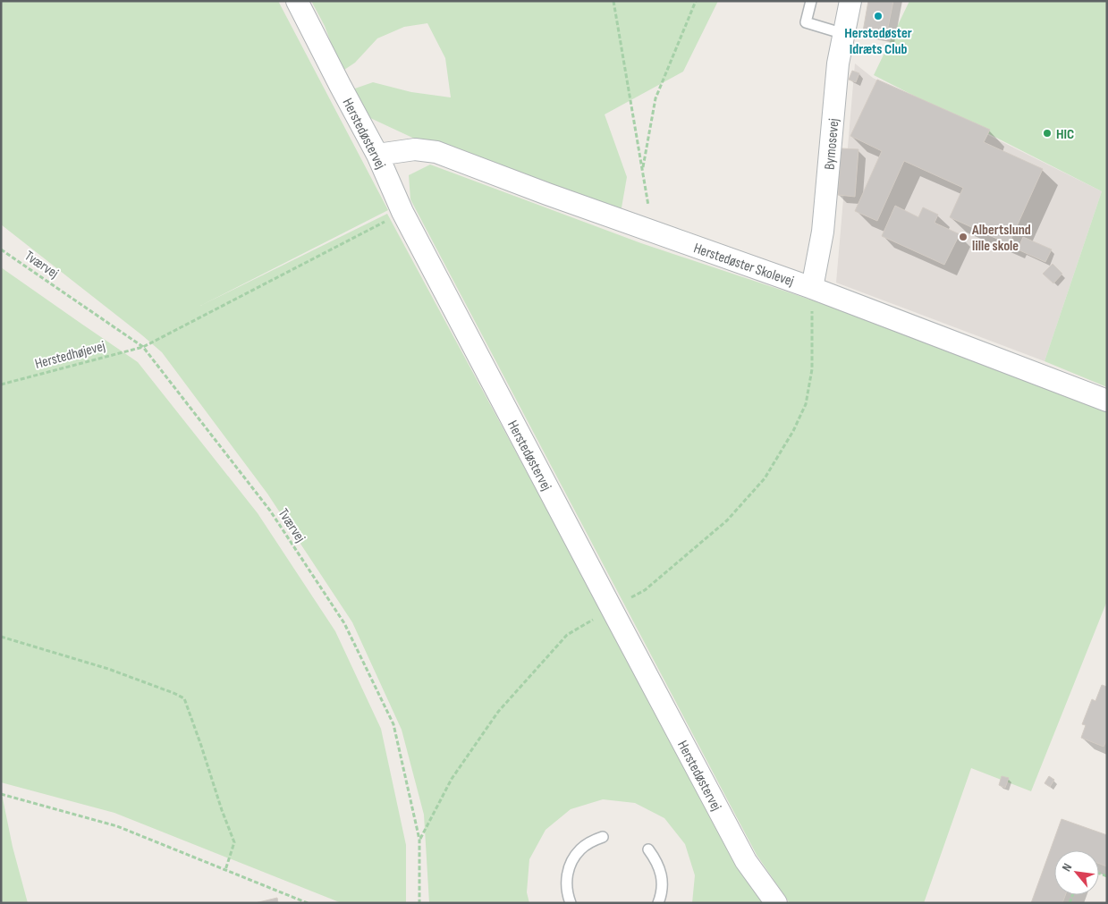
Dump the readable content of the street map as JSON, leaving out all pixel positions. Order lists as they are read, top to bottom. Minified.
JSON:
{"streets":{"street":["Herstedøstervej","Bymosevej","Herstedøster Skolevej"],"path":["Tværvej","Herstedhøjevej"]},"crossings":[["Herstedøstervej","Herstedøster Skolevej"],["Herstedøstervej","Herstedhøjevej"],["Bymosevej","Herstedøster Skolevej"],["Tværvej","Herstedhøjevej"]],"places":["Herstedøster Idræts Club","HIC","Albertslund lille skole"],"north":"top left"}
